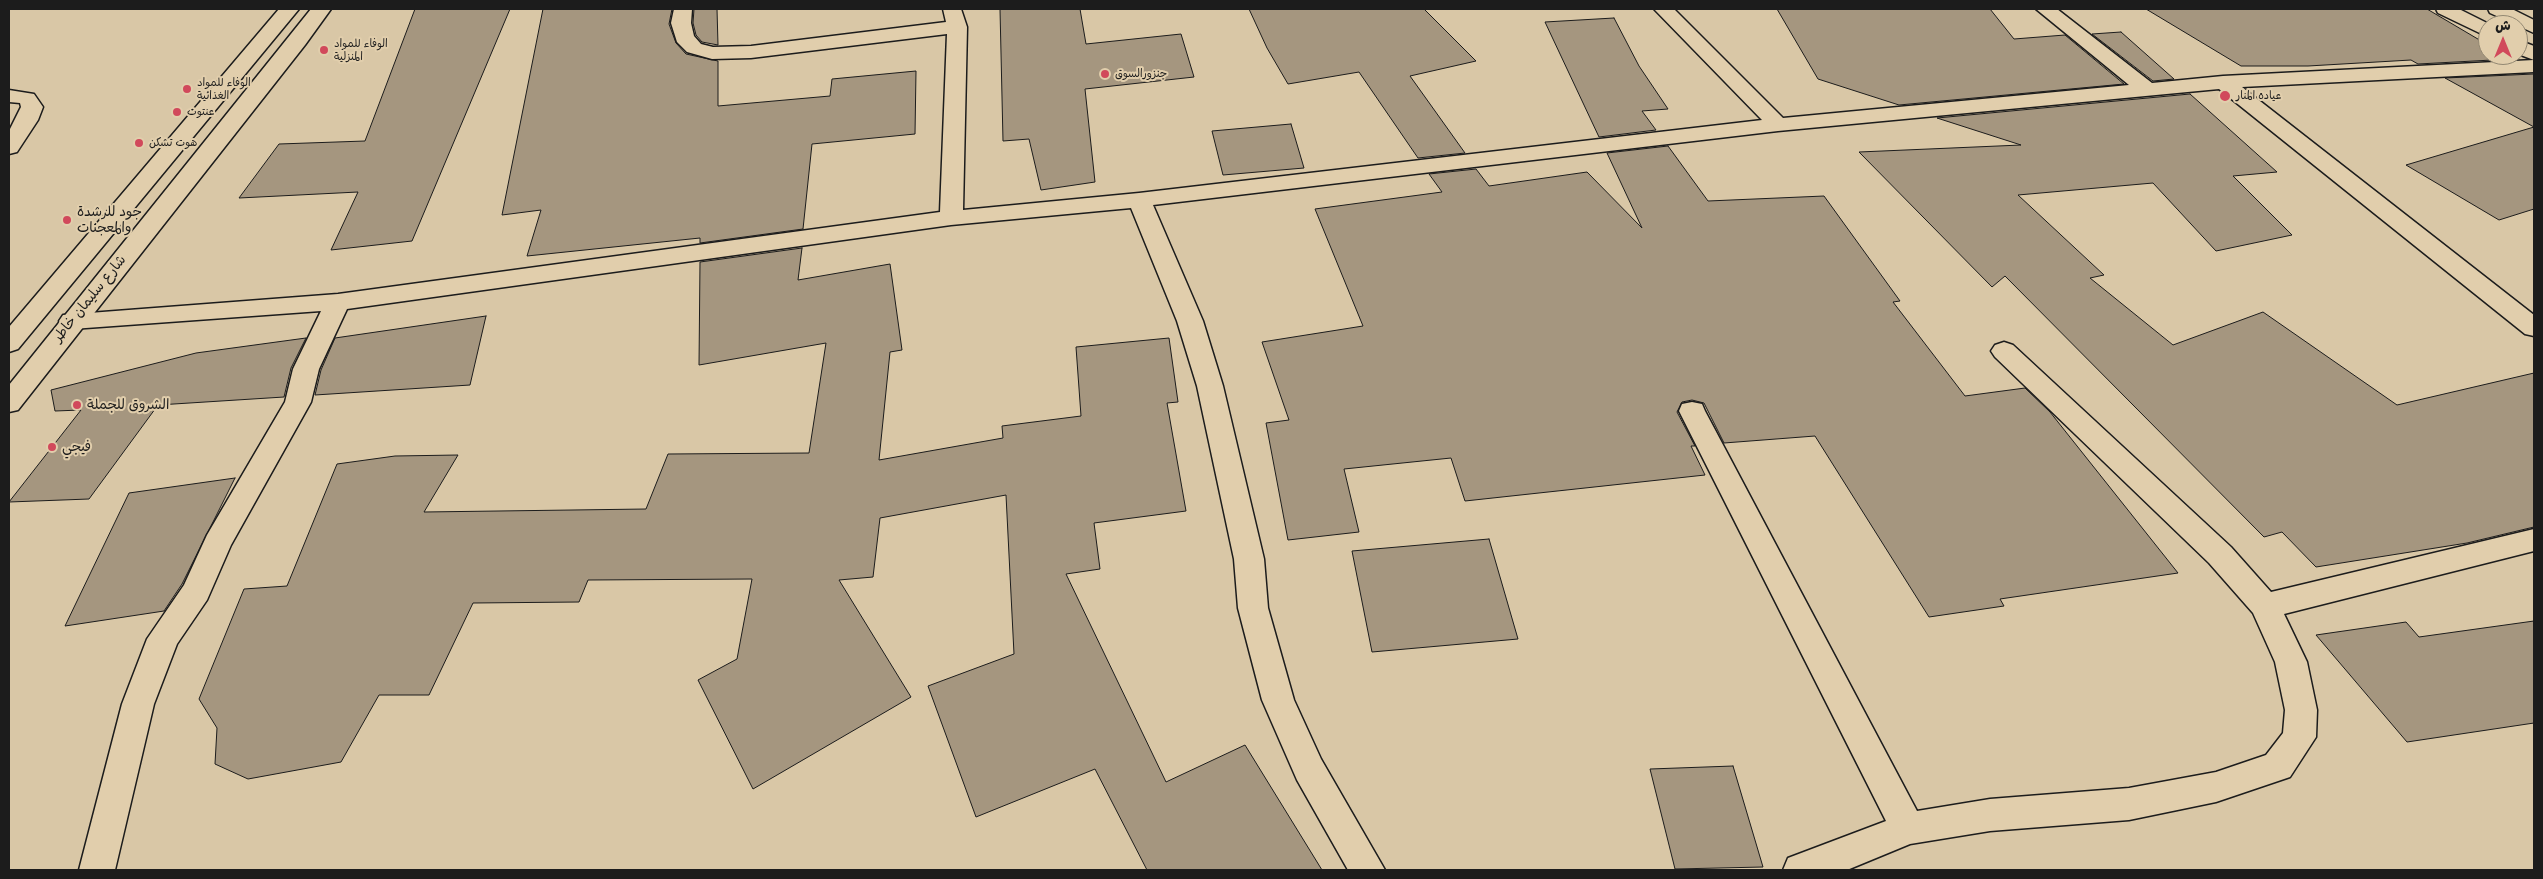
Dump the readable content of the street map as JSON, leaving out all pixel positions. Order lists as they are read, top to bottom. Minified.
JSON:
{"streets":{"street":["شارع سليمان خاطر"]},"places":["الوفاء للمواد المنزلية","جنزورالسوق","الوفاء للمواد الغذائية","عياده المنار","عنتوت","هوت تشكن","جود للرشدة والمعجنات","الشروق للجملة","فيجي"],"north":"top"}
